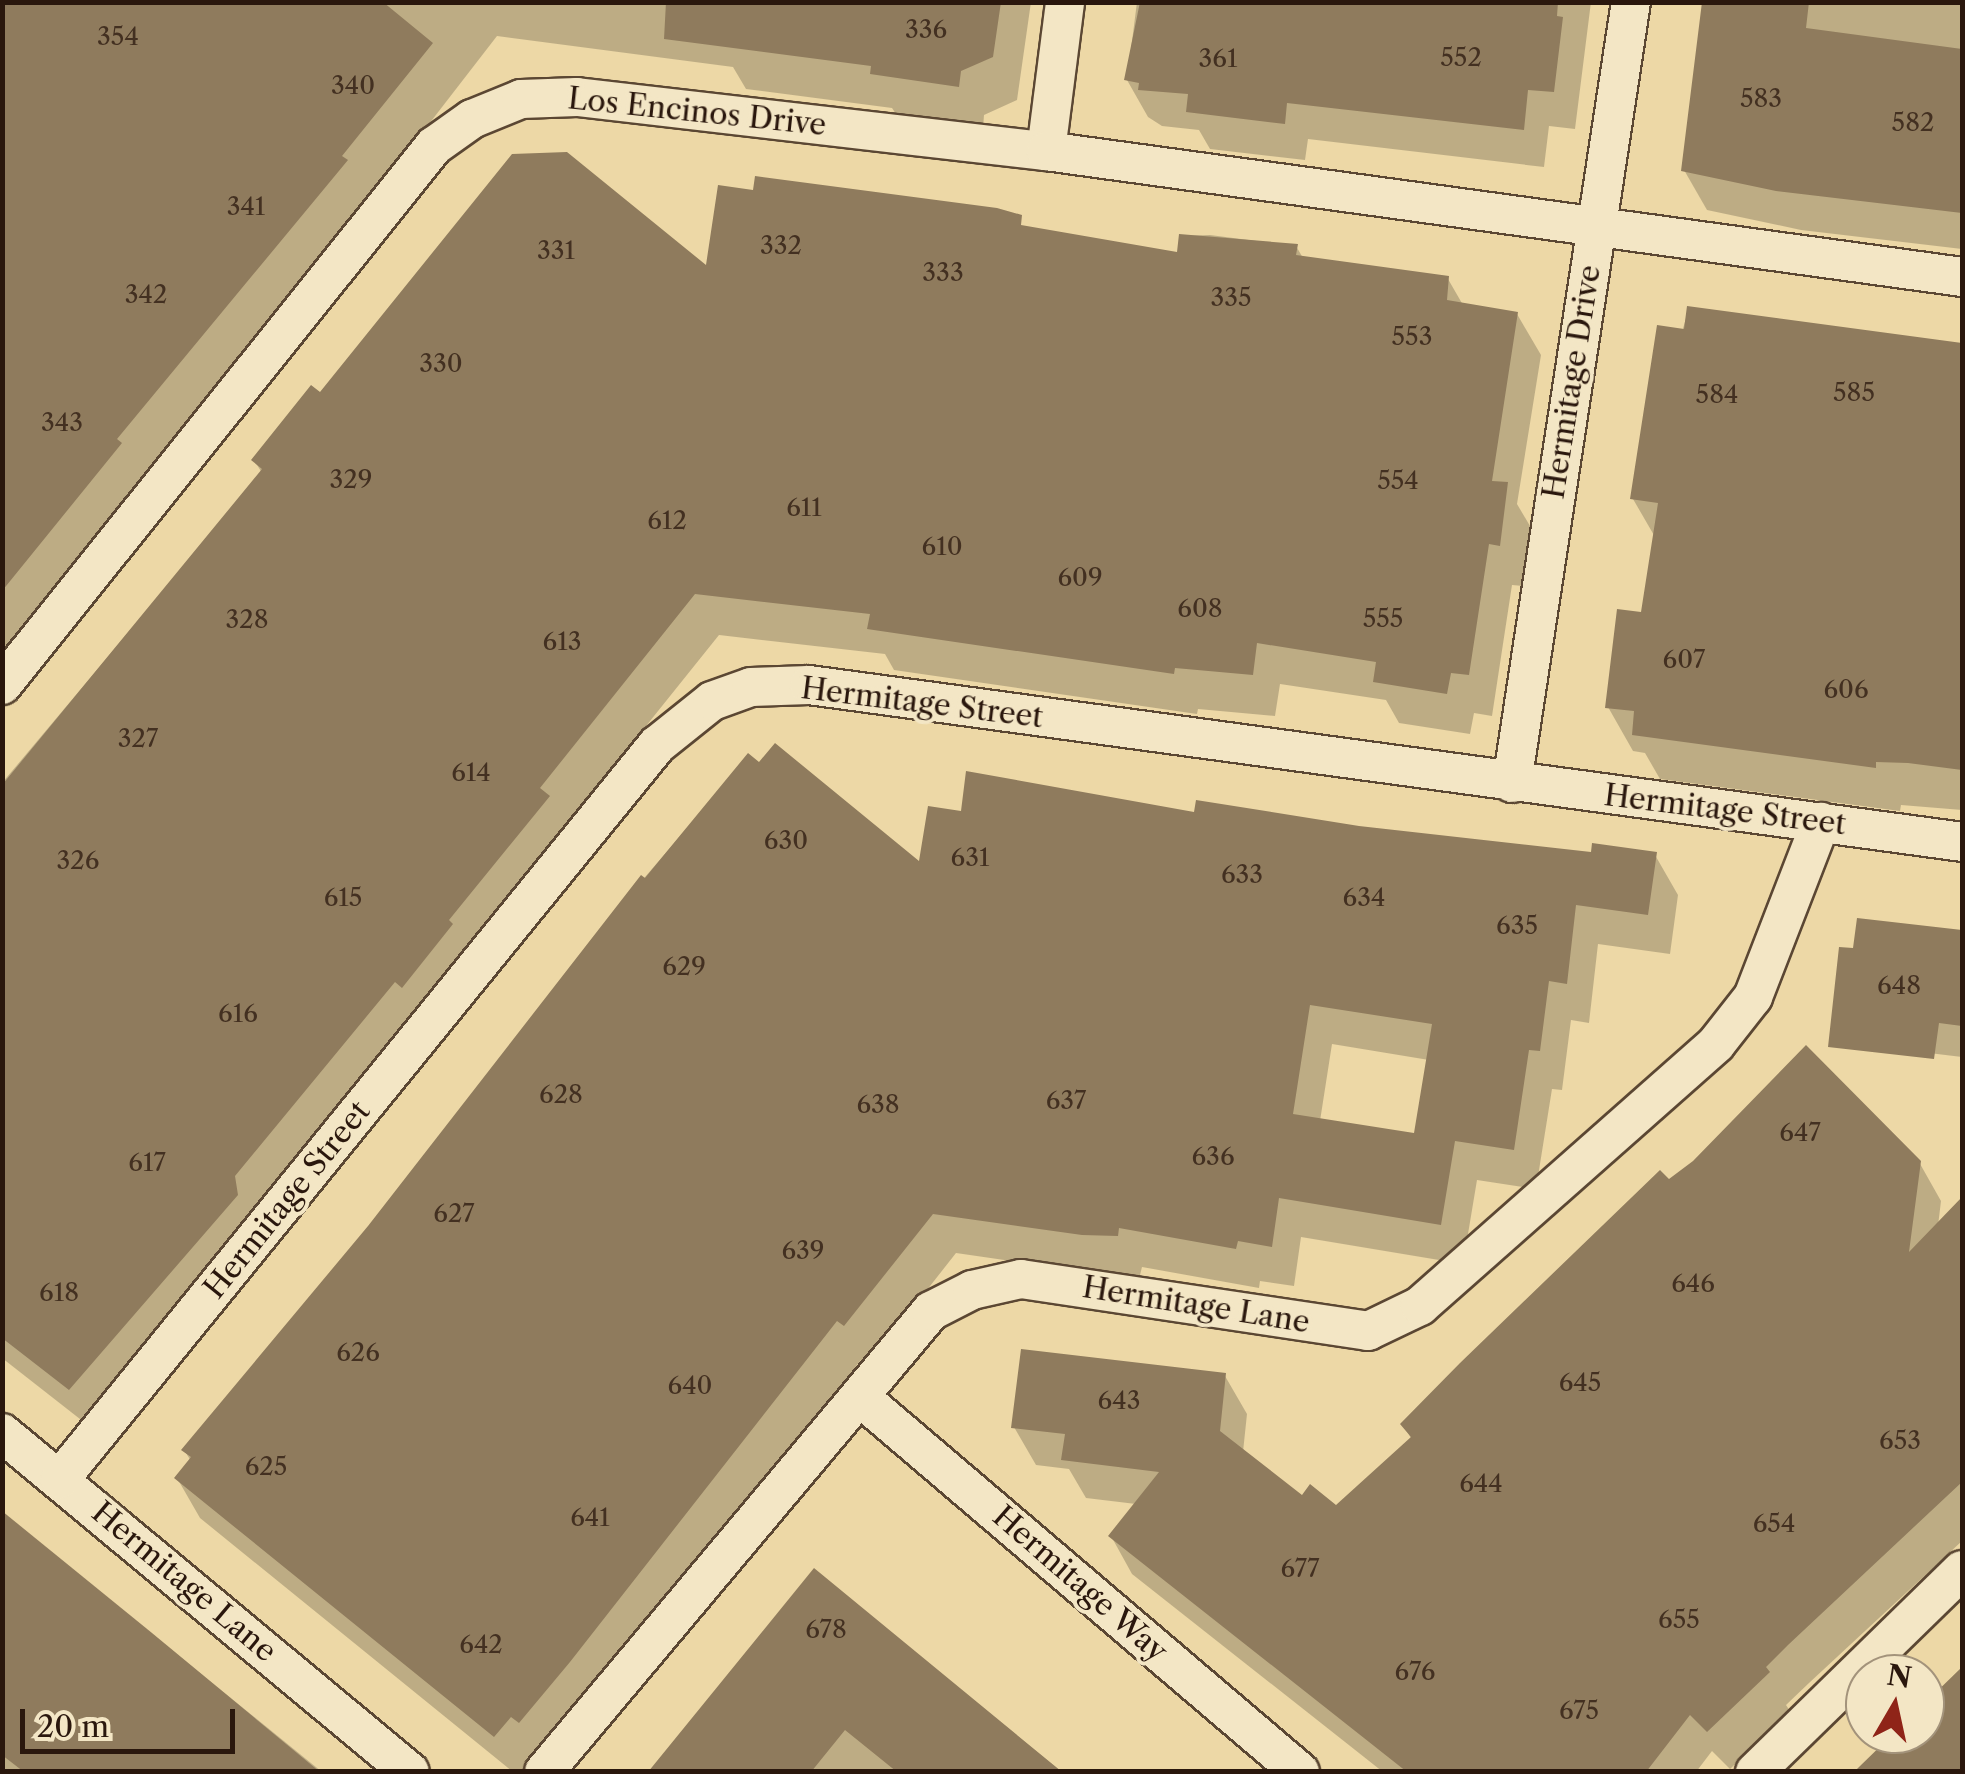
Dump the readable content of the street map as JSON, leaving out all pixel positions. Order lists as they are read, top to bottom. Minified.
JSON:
{"streets":{"lane":["Los Encinos Drive","Hermitage Drive","Hermitage Street","Hermitage Lane","Hermitage Way"]},"crossings":[["Los Encinos Drive","Hermitage Drive"],["Hermitage Drive","Hermitage Street"],["Hermitage Street","Hermitage Lane"],["Hermitage Lane","Hermitage Way"]],"house_numbers":["336","354","552","361","340","583","582","341","332","331","333","342","335","553","330","585","584","343","329","554","611","612","610","609","608","555","328","613","607","606","327","614","630","631","326","633","615","634","635","629","648","616","628","637","638","647","636","617","627","639","646","618","626","645","640","643","653","625","644","641","654","677","655","678","642","676","675"],"scale_bar":"20 m","north":"top"}
